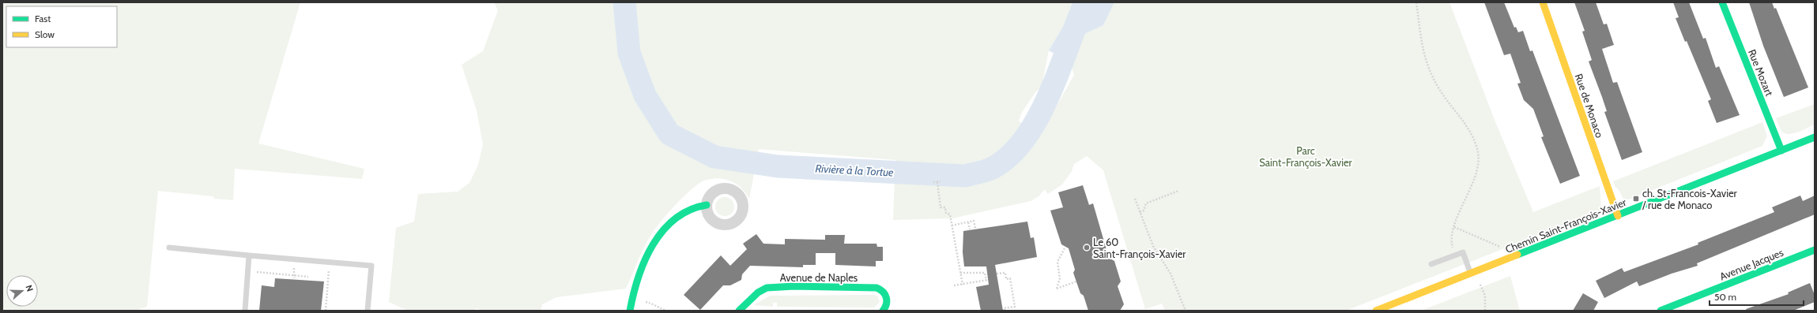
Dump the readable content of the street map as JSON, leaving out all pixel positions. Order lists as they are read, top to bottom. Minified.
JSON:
{"streets":{"street":["Rue Mozart","Rue de Monaco","Chemin Saint-François-Xavier","Avenue Jacques","Avenue de Naples"]},"crossings":[["Rue Mozart","Chemin Saint-François-Xavier"],["Rue de Monaco","Chemin Saint-François-Xavier"]],"water":["Rivière à la Tortue"],"parks":["Parc Saint-François-Xavier"],"places":{"transit":["ch. St-Francois-Xavier / rue de Monaco"],"other":["Le 60 Saint-François-Xavier"]},"legend":["Fast","Slow"],"scale_bar":"50 m","north":"right"}
